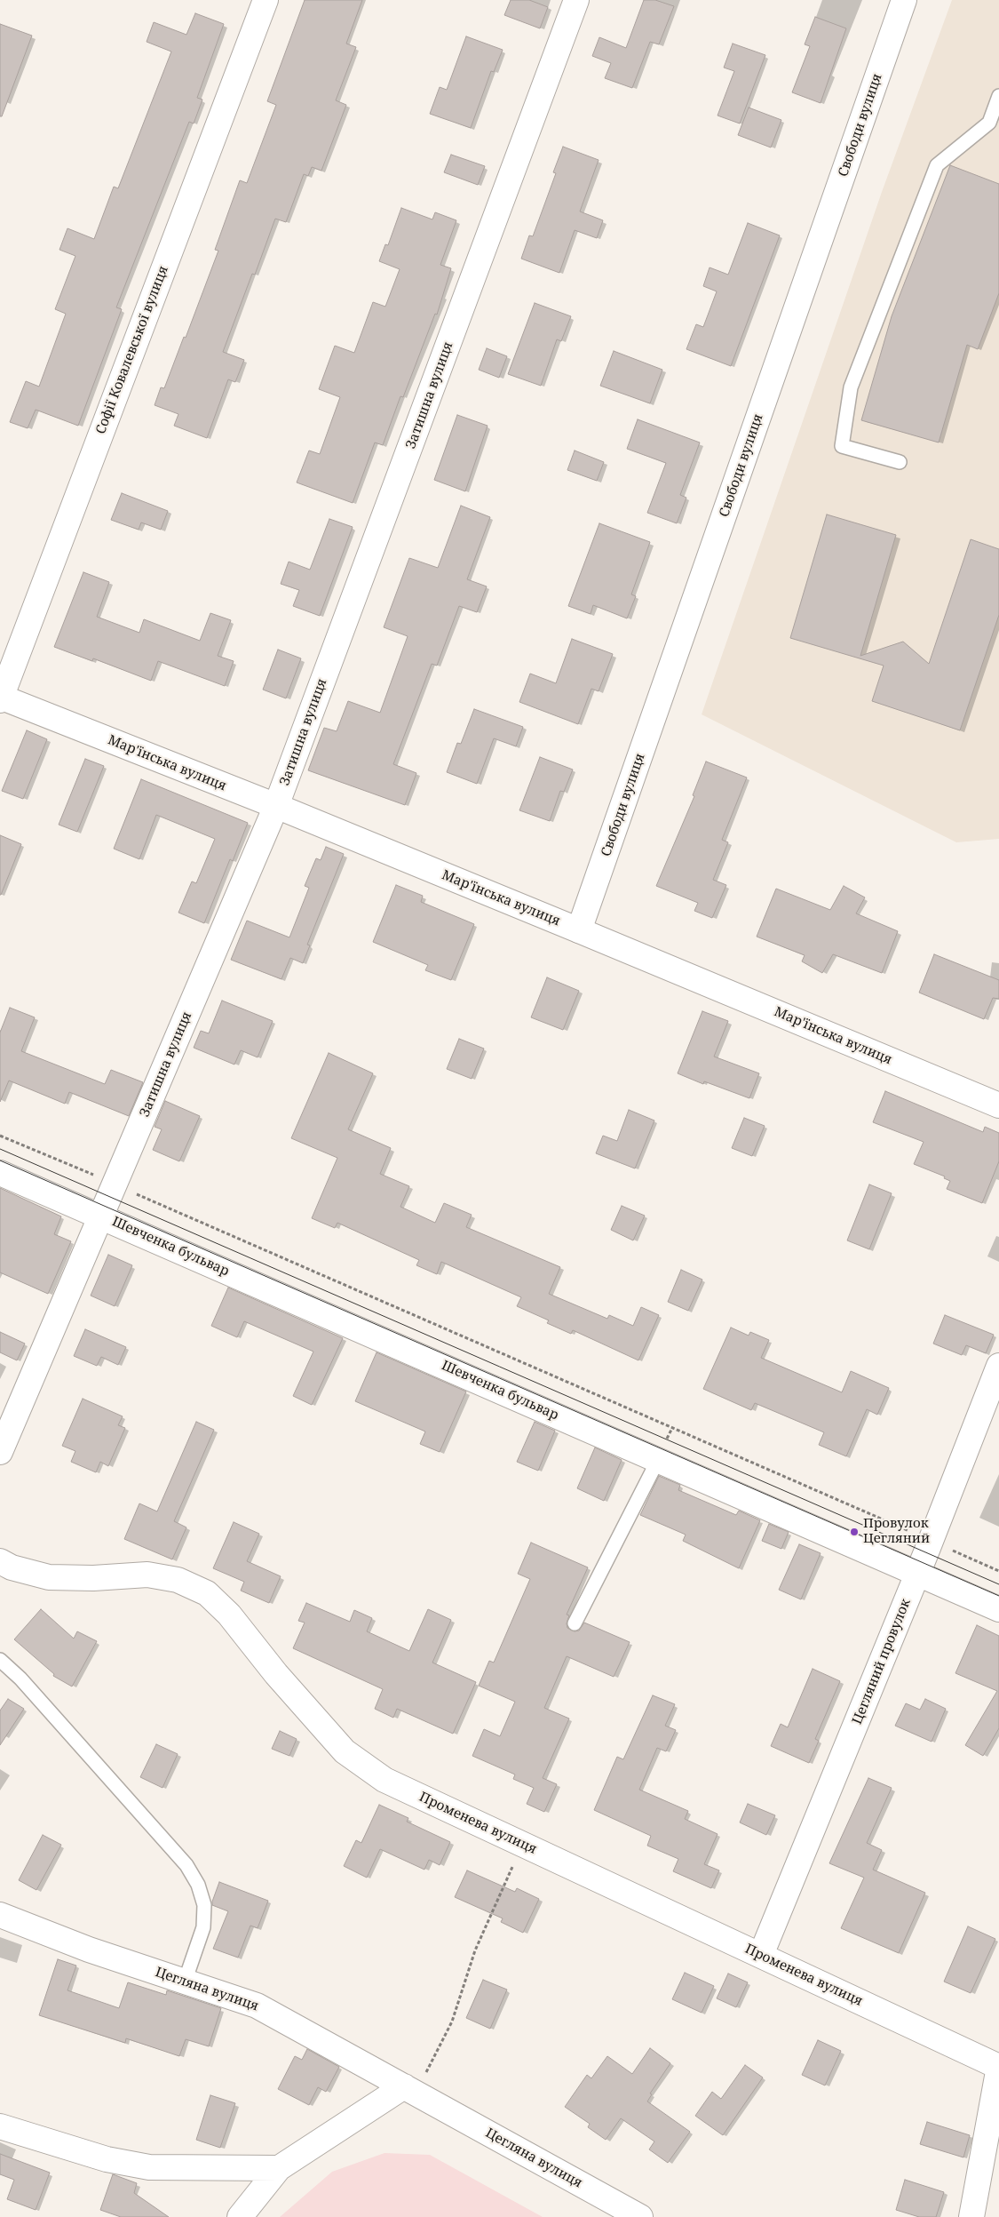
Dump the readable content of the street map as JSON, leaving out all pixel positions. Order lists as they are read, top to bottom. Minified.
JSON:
{"streets":{"street":["Свободи вулиця","Софії Ковалевської вулиця","Затишна вулиця","Мар'їнська вулиця","Шевченка бульвар","Цегляний провулок","Променева вулиця","Цегляна вулиця"]},"crossings":[["Свободи вулиця","Мар'їнська вулиця"],["Софії Ковалевської вулиця","Мар'їнська вулиця"],["Затишна вулиця","Мар'їнська вулиця"],["Затишна вулиця","Шевченка бульвар"],["Шевченка бульвар","Цегляний провулок"],["Цегляний провулок","Променева вулиця"]],"places":["Провулок Цегляний"]}
